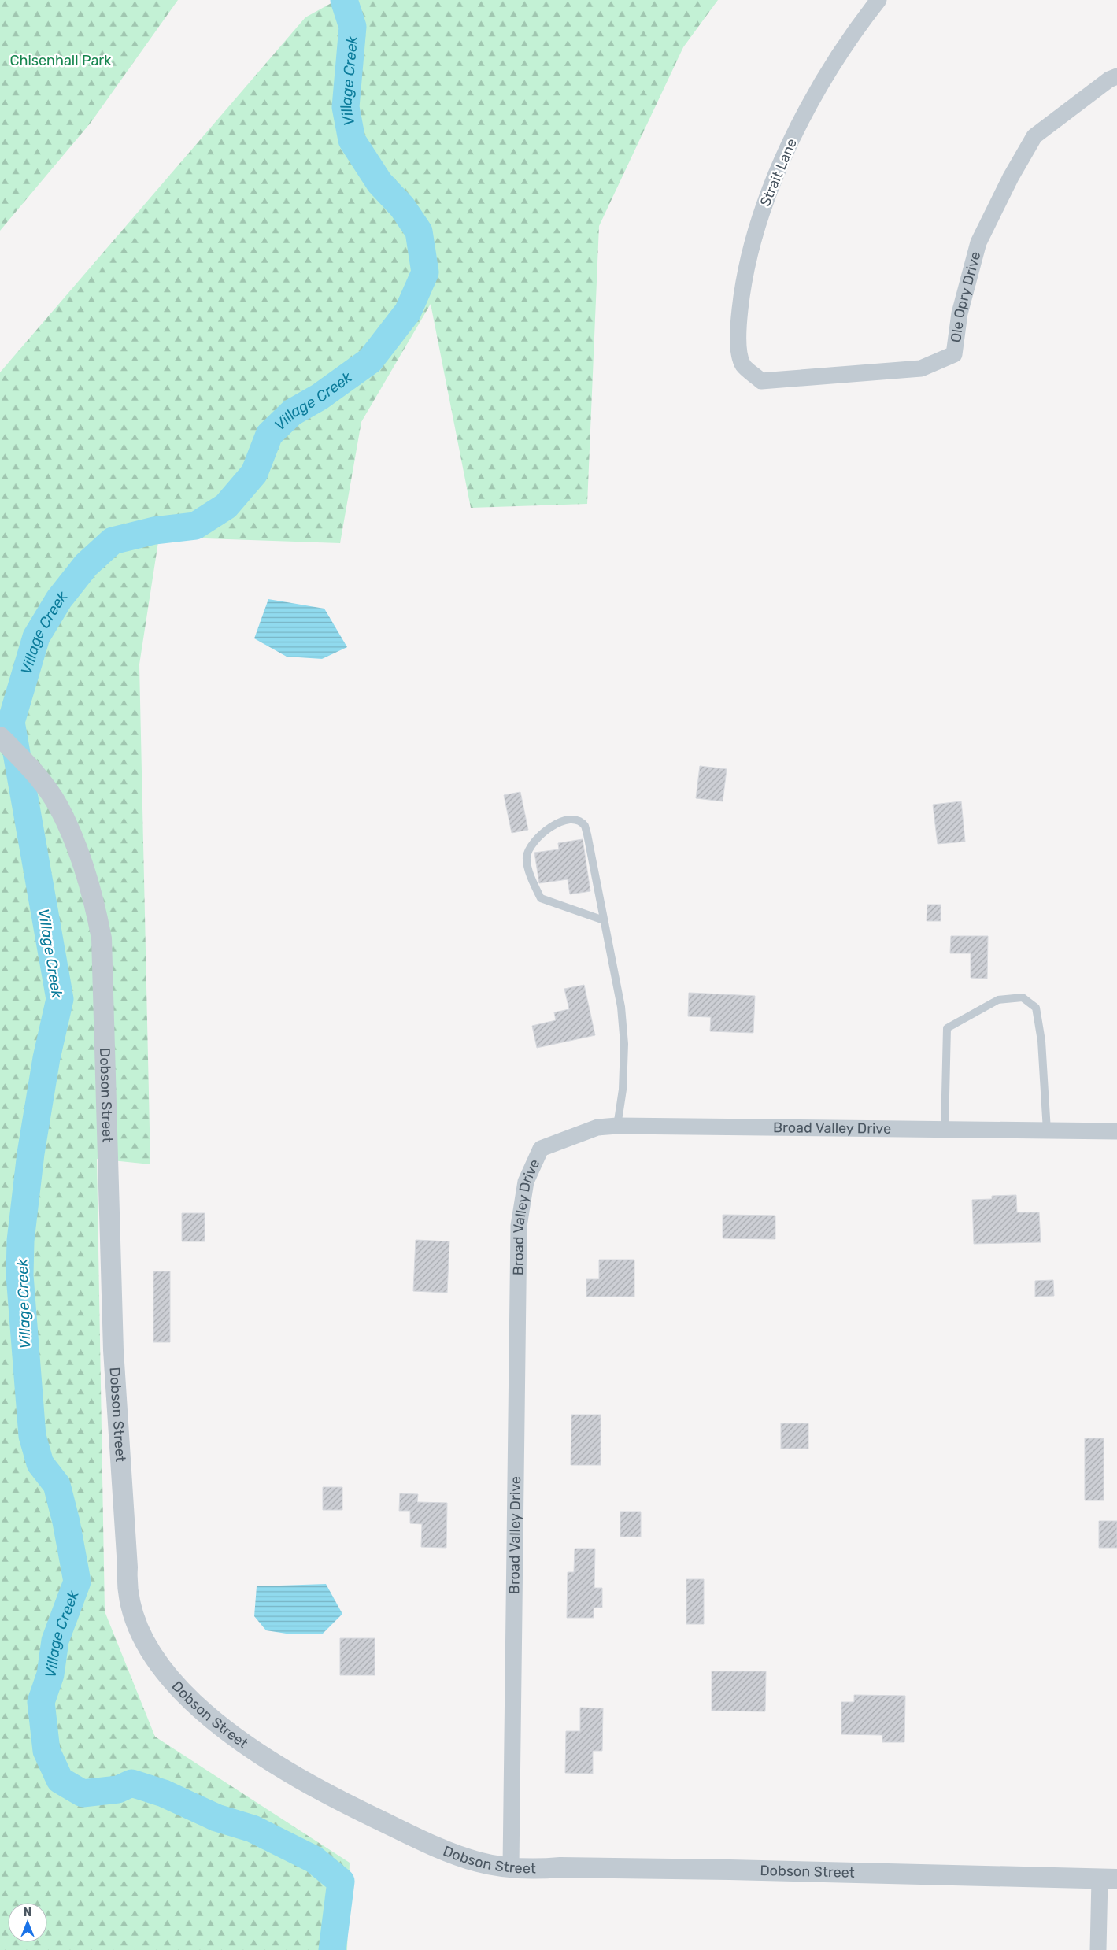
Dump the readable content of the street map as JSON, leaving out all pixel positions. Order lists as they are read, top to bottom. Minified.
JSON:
{"streets":{"street":["Strait Lane","Ole Opry Drive","Dobson Street","Broad Valley Drive"]},"crossings":[["Strait Lane","Ole Opry Drive"],["Dobson Street","Broad Valley Drive"]],"water":["Village Creek"],"parks":["Chisenhall Park"],"north":"top"}
